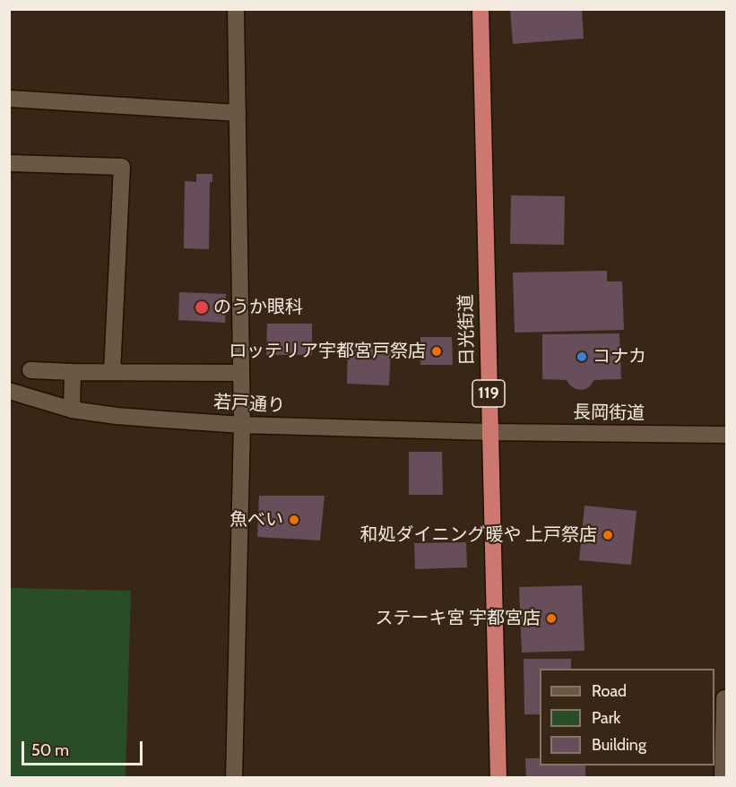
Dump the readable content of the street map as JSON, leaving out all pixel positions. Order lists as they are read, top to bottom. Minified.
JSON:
{"streets":{"highway":["日光街道","119"],"street":["若戸通り","長岡街道"]},"crossings":[["日光街道","若戸通り"],["日光街道","長岡街道"],["若戸通り","長岡街道"]],"places":["のうか眼科","ロッテリア宇都宮戸祭店","コナカ","魚べい","和処ダイニング暖や 上戸祭店","ステーキ宮 宇都宮店"],"legend":["Road","Park","Building"],"scale_bar":"50 m"}
